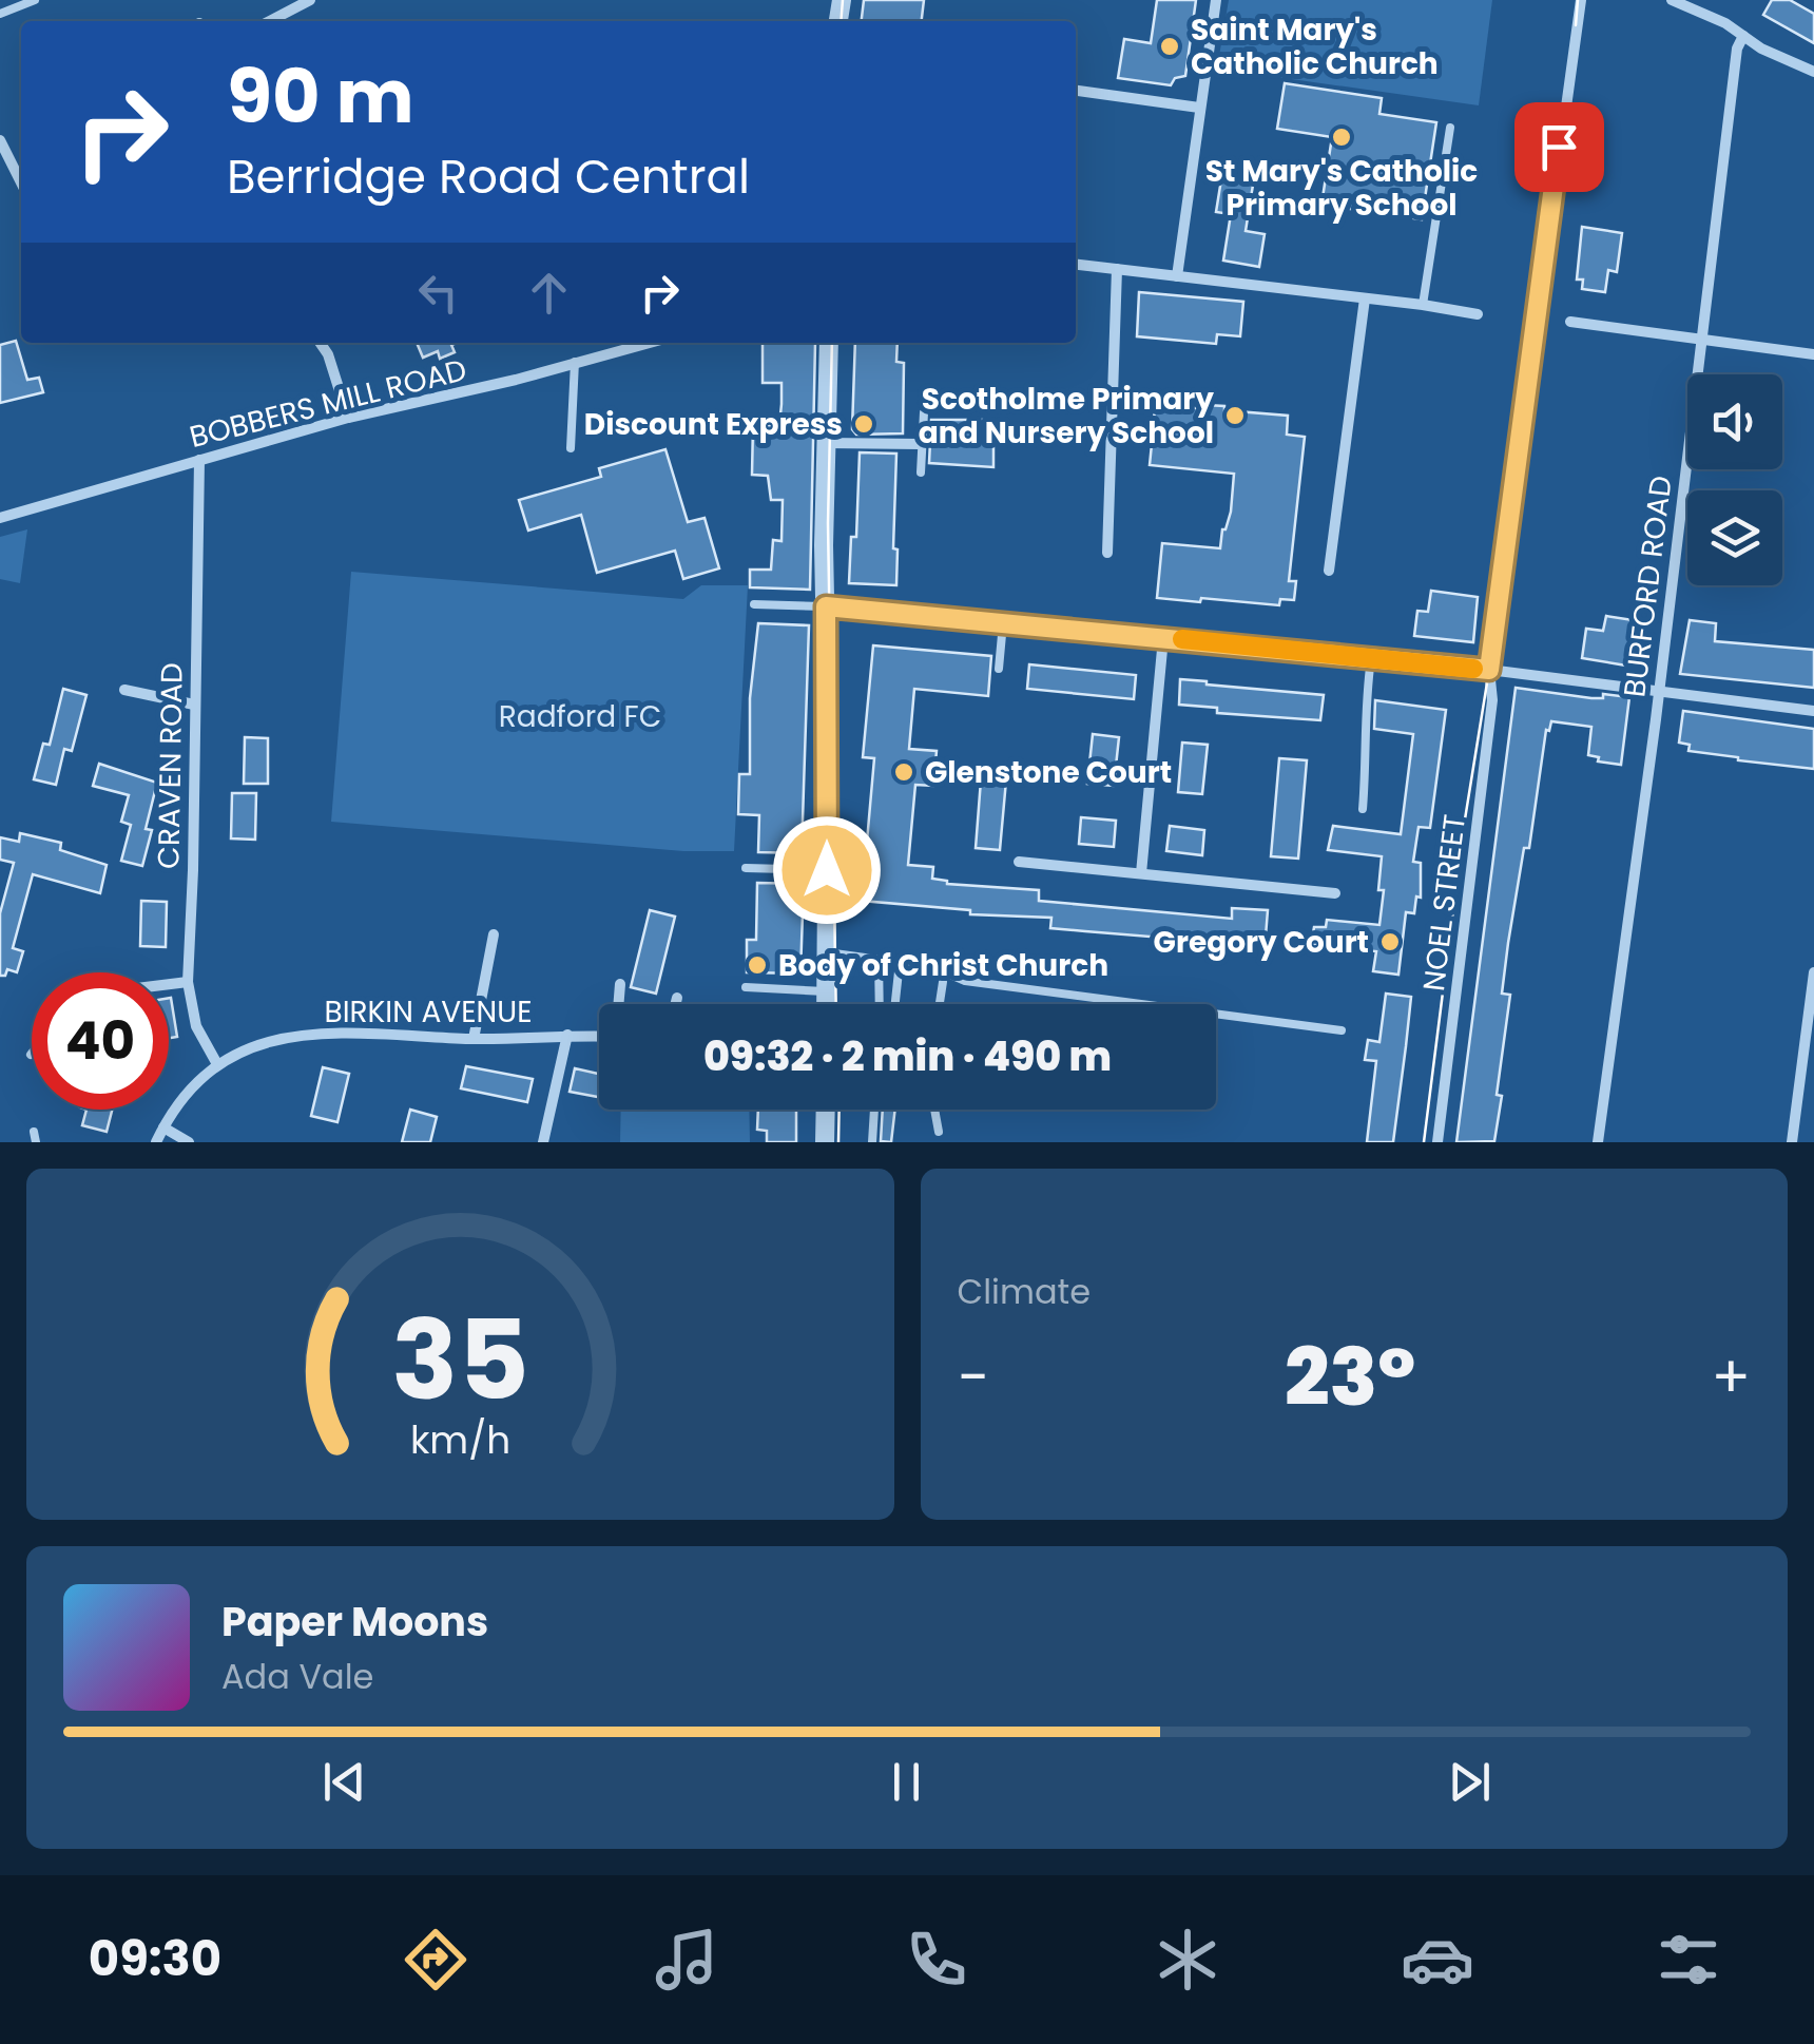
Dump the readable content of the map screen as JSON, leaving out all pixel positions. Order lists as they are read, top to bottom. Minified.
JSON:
{"streets":{"street":["BOBBERS MILL ROAD","BURFORD ROAD","CRAVEN ROAD","NOEL STREET","BIRKIN AVENUE"]},"crossings":[["BOBBERS MILL ROAD","CRAVEN ROAD"],["CRAVEN ROAD","BIRKIN AVENUE"]],"parks":["Radford FC"],"places":["Saint Mary's Catholic Church","St Mary's Catholic Primary School","Scotholme Primary and Nursery School","Discount Express","Glenstone Court","Gregory Court","Body of Christ Church"],"page":{"turn":["90 m","Berridge Road Central"],"limit":"40","trip":"09:32 · 2 min · 490 m","tile":"Climate","heat":["−","23°","+"],"song":["Paper Moons","Ada Vale"],"tabs":"09:30","gauge":["35","km/h"]}}
